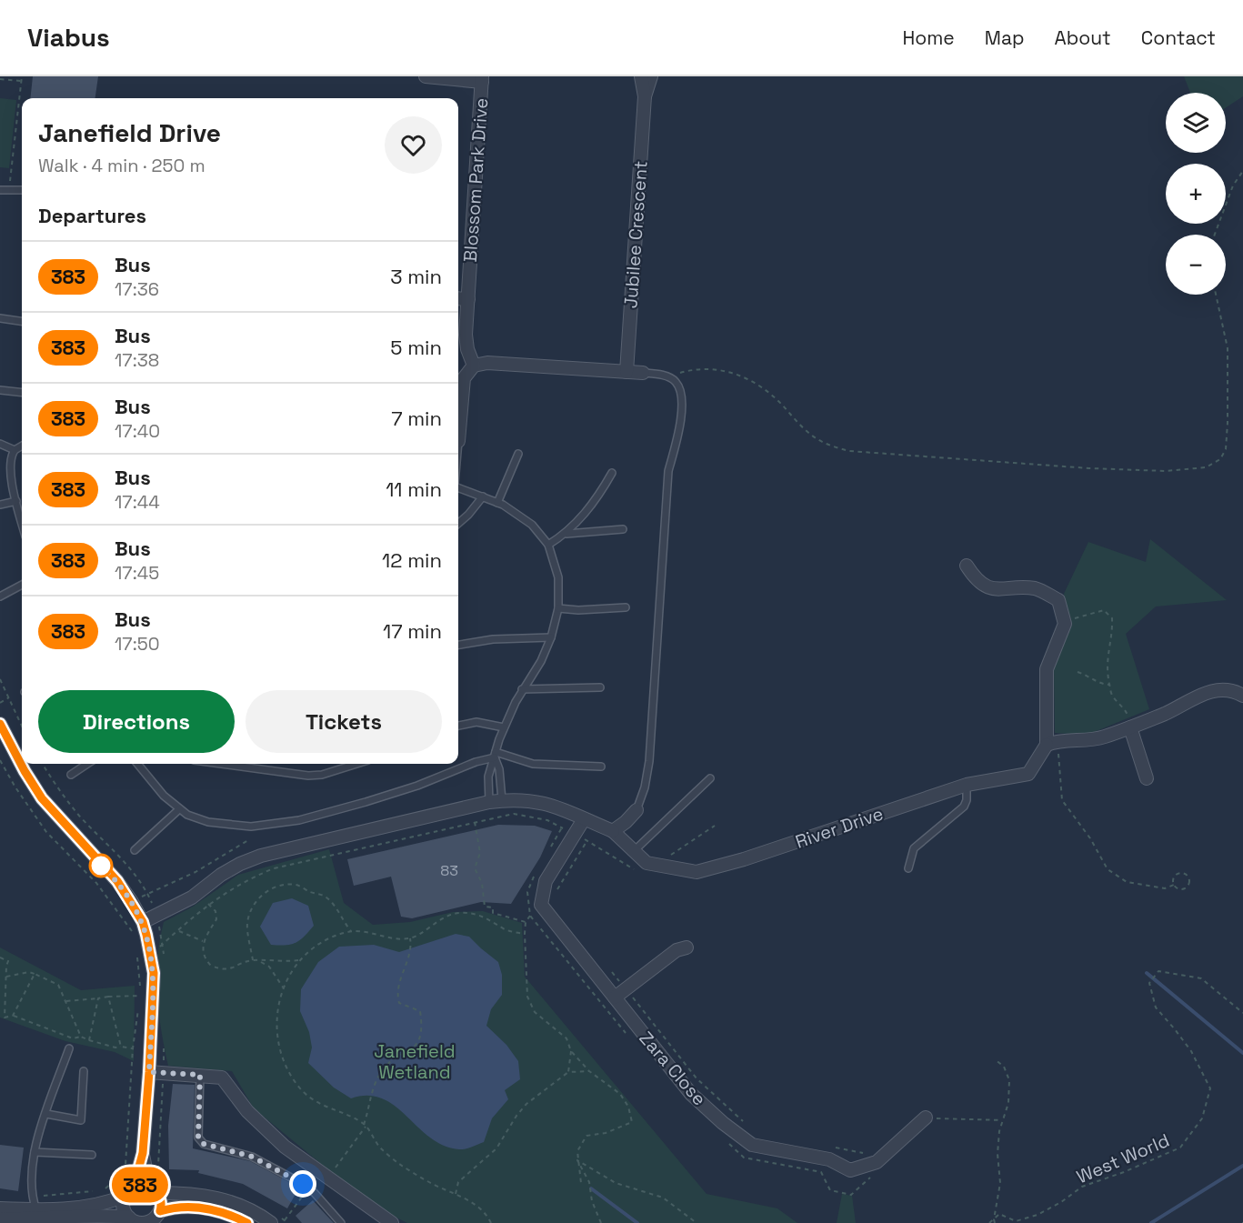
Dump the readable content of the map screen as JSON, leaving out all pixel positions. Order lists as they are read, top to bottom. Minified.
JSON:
{"streets":{"street":["Blossom Park Drive","Jubilee Crescent","River Drive","Zara Close"],"path":["West World"]},"parks":["Janefield Wetland"],"lines":["bus line 383"],"house_numbers":["83"],"page":{"header":"Viabus","nav":["Home","Map","About","Contact"],"on_map":"383","map_buttons":["+","−"],"heading":[["Janefield Drive","Walk · 4 min · 250 m"],"Departures"],"list":[{"mark":"383","name":"Bus","note":"17:36","value":"3 min"},{"mark":"383","name":"Bus","note":"17:38","value":"5 min"},{"mark":"383","name":"Bus","note":"17:40","value":"7 min"},{"mark":"383","name":"Bus","note":"17:44","value":"11 min"},{"mark":"383","name":"Bus","note":"17:45","value":"12 min"},{"mark":"383","name":"Bus","note":"17:50","value":"17 min"}],"buttons":["Directions","Tickets"]}}
